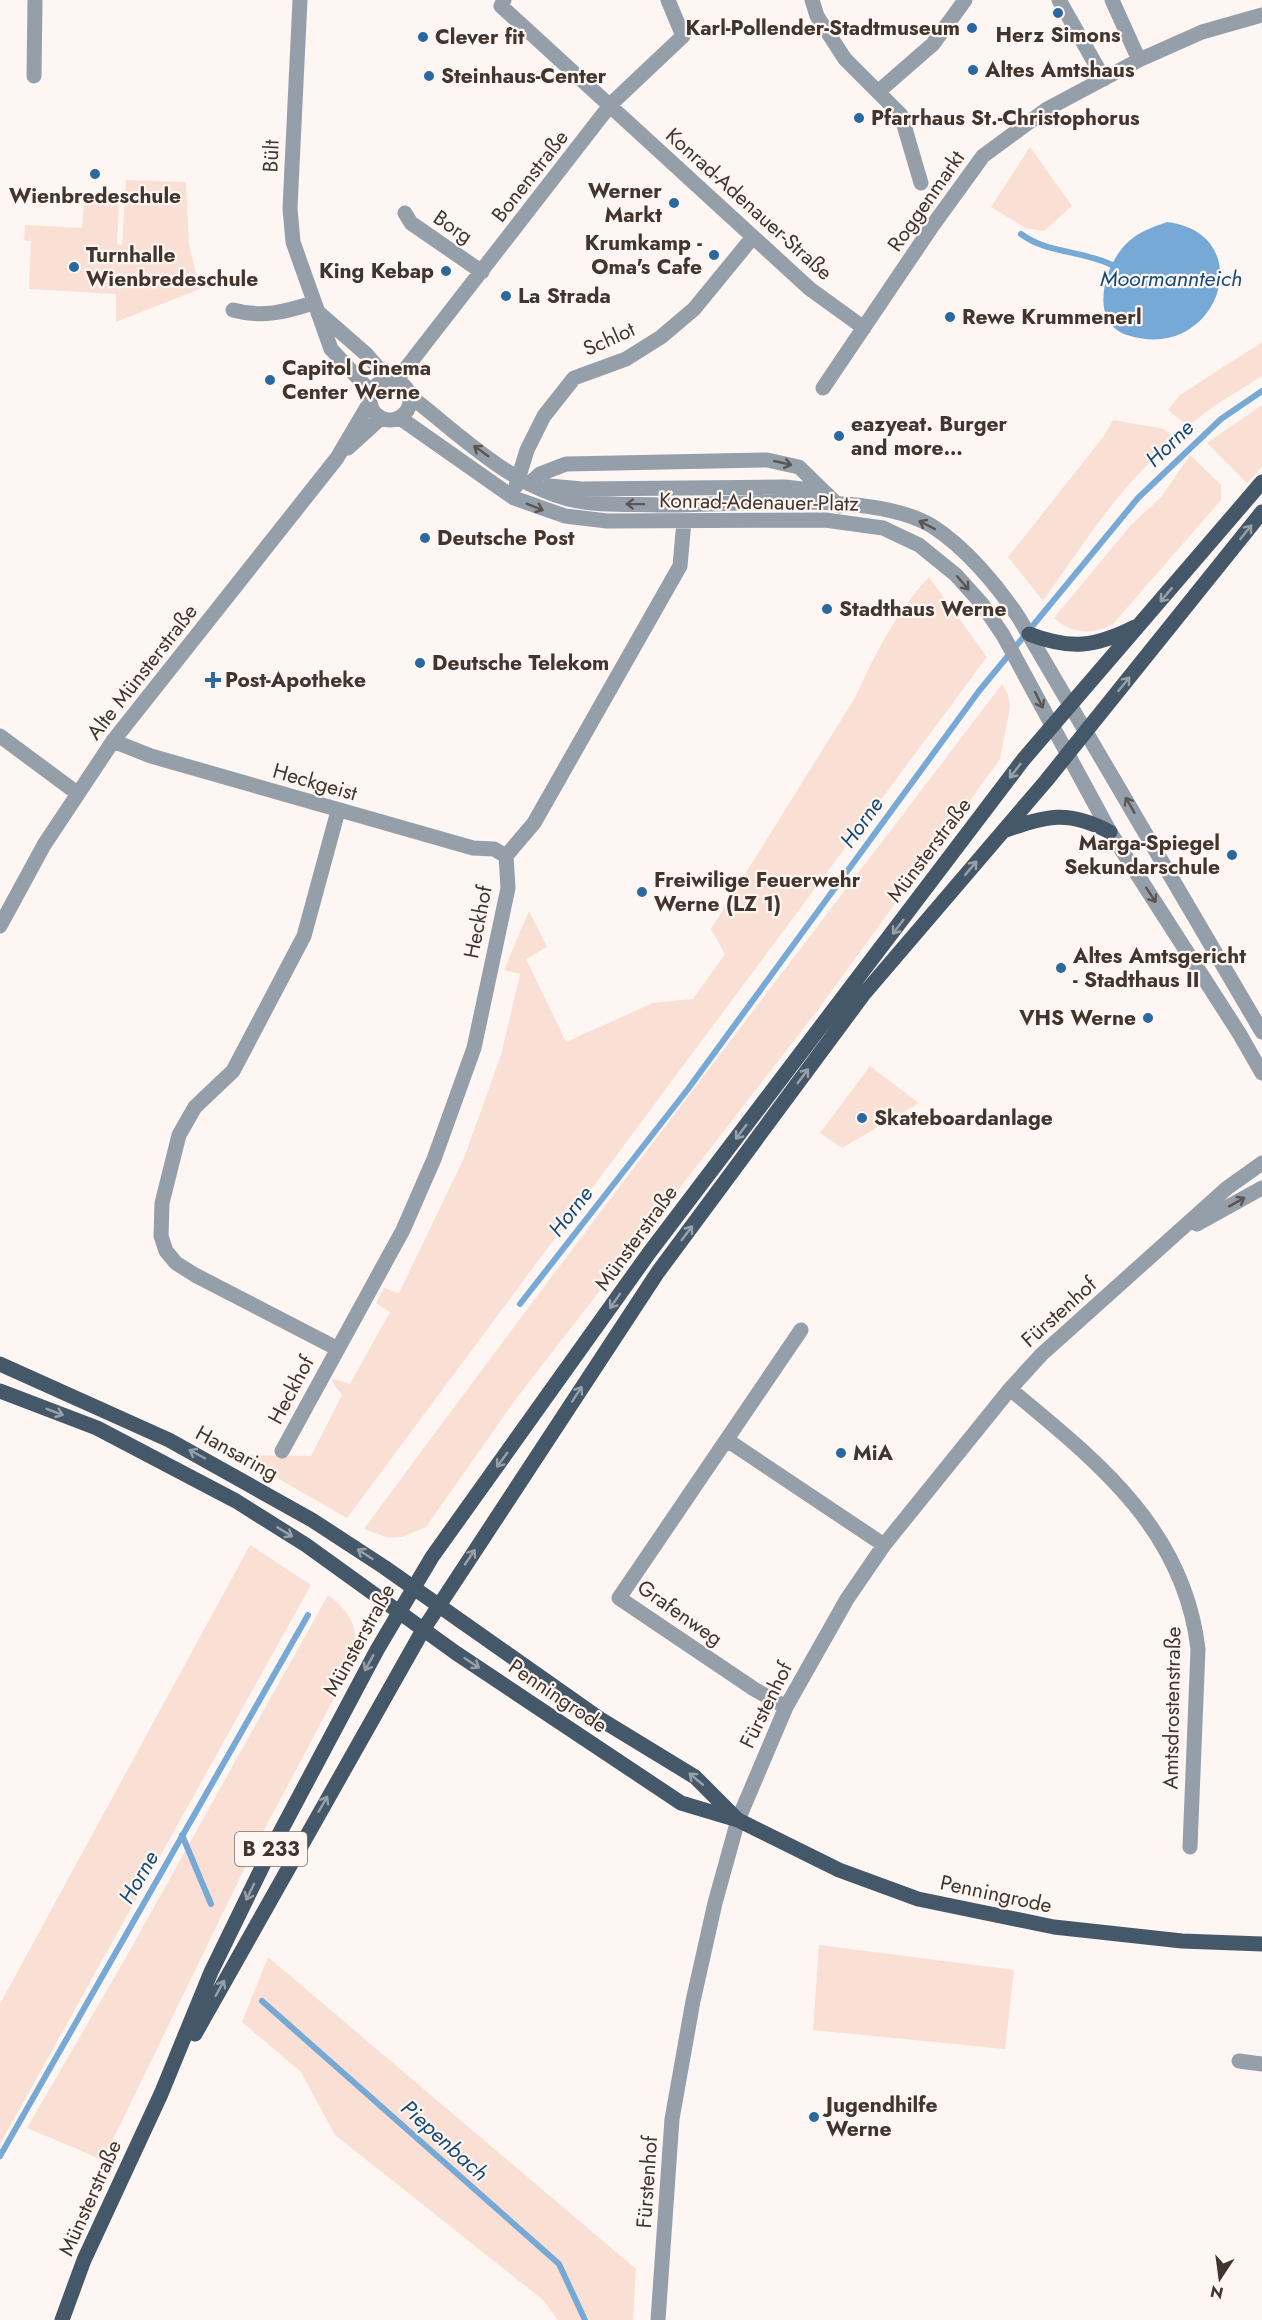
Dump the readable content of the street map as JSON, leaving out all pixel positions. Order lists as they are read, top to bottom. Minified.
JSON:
{"streets":{"main road":["Münsterstraße","Hansaring","Penningrode","B 233"],"street":["Bült","Bonenstraße","Roggenmarkt","Konrad-Adenauer-Straße","Borg","Schlot","Konrad-Adenauer-Platz","Alte Münsterstraße","Heckgeist","Heckhof","Fürstenhof","Grafenweg","Amtsdrostenstraße"]},"crossings":[["Bült","Bonenstraße"],["Bült","Konrad-Adenauer-Platz"],["Bült","Alte Münsterstraße"],["Bonenstraße","Konrad-Adenauer-Straße"],["Bonenstraße","Borg"],["Bonenstraße","Konrad-Adenauer-Platz"],["Bonenstraße","Alte Münsterstraße"],["Roggenmarkt","Konrad-Adenauer-Straße"],["Konrad-Adenauer-Straße","Schlot"],["Schlot","Konrad-Adenauer-Platz"],["Konrad-Adenauer-Platz","Alte Münsterstraße"],["Konrad-Adenauer-Platz","Münsterstraße"],["Alte Münsterstraße","Heckgeist"],["Heckgeist","Heckhof"],["Münsterstraße","Hansaring"],["Münsterstraße","Penningrode"],["Fürstenhof","Grafenweg"],["Fürstenhof","Penningrode"],["Fürstenhof","Amtsdrostenstraße"],["Hansaring","Penningrode"]],"water":["Moormannteich","Horne","Piepenbach"],"places":{"other":["Herz Simons","Karl-Pollender-Stadtmuseum","Clever fit","Altes Amtshaus","Steinhaus-Center","Pfarrhaus St.-Christophorus","Wienbredeschule","Werner Markt","Krumkamp - Oma's Cafe","Turnhalle Wienbredeschule","King Kebap","La Strada","Rewe Krummenerl","Capitol Cinema Center Werne","eazyeat. Burger and more…","Deutsche Post","Stadthaus Werne","Deutsche Telekom","Marga-Spiegel Sekundarschule","Freiwilige Feuerwehr Werne (LZ 1)","Altes Amtsgericht - Stadthaus II","VHS Werne","Skateboardanlage","MiA","Jugendhilfe Werne"],"health":["Post-Apotheke"]},"north":"bottom"}
